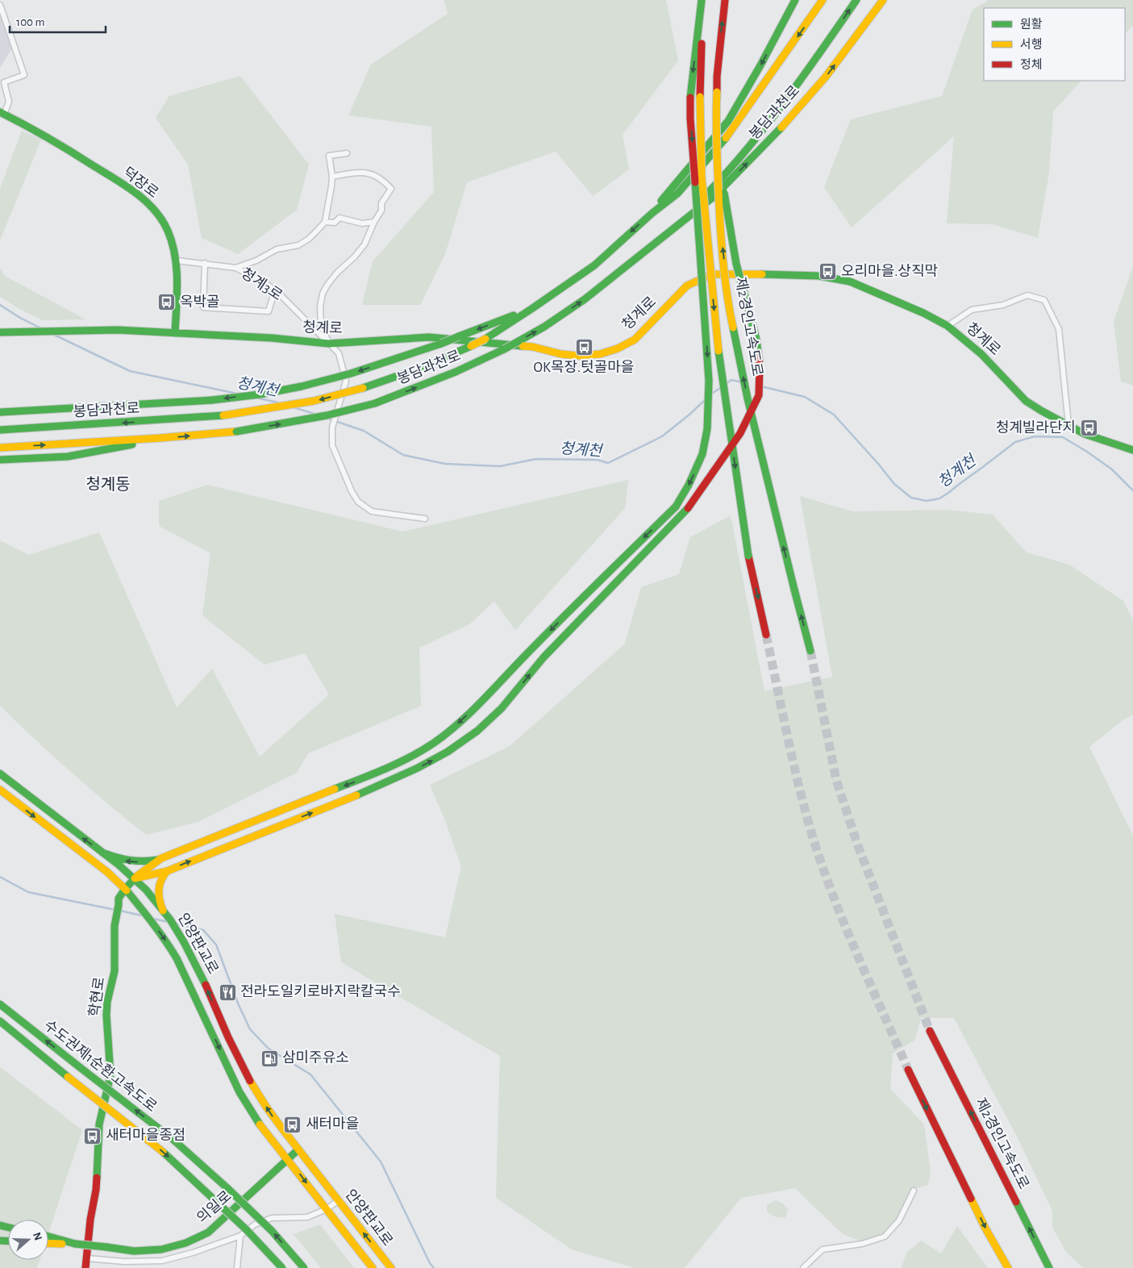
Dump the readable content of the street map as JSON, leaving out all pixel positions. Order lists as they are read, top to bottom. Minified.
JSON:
{"streets":{"main road":["봉담과천로","덕장로","청계로","제2경인고속도로","안양판교로","학현로","수도권제1순환고속도로","의일로"],"street":["청계3로"]},"crossings":[["덕장로","청계3로"],["덕장로","청계로"],["청계3로","청계로"],["안양판교로","학현로"],["안양판교로","의일로"]],"districts":["청계동"],"water":["청계천"],"places":{"bus stop":["오리마을.상직막","옥박골","OK목장.텃골마을","청계빌라단지","새터마을","새터마을종점"],"restaurant":["전라도일키로바지락칼국수"],"fuel station":["삼미주유소"]},"legend":["원활","서행","정체"],"scale_bar":"100 m","north":"right"}
